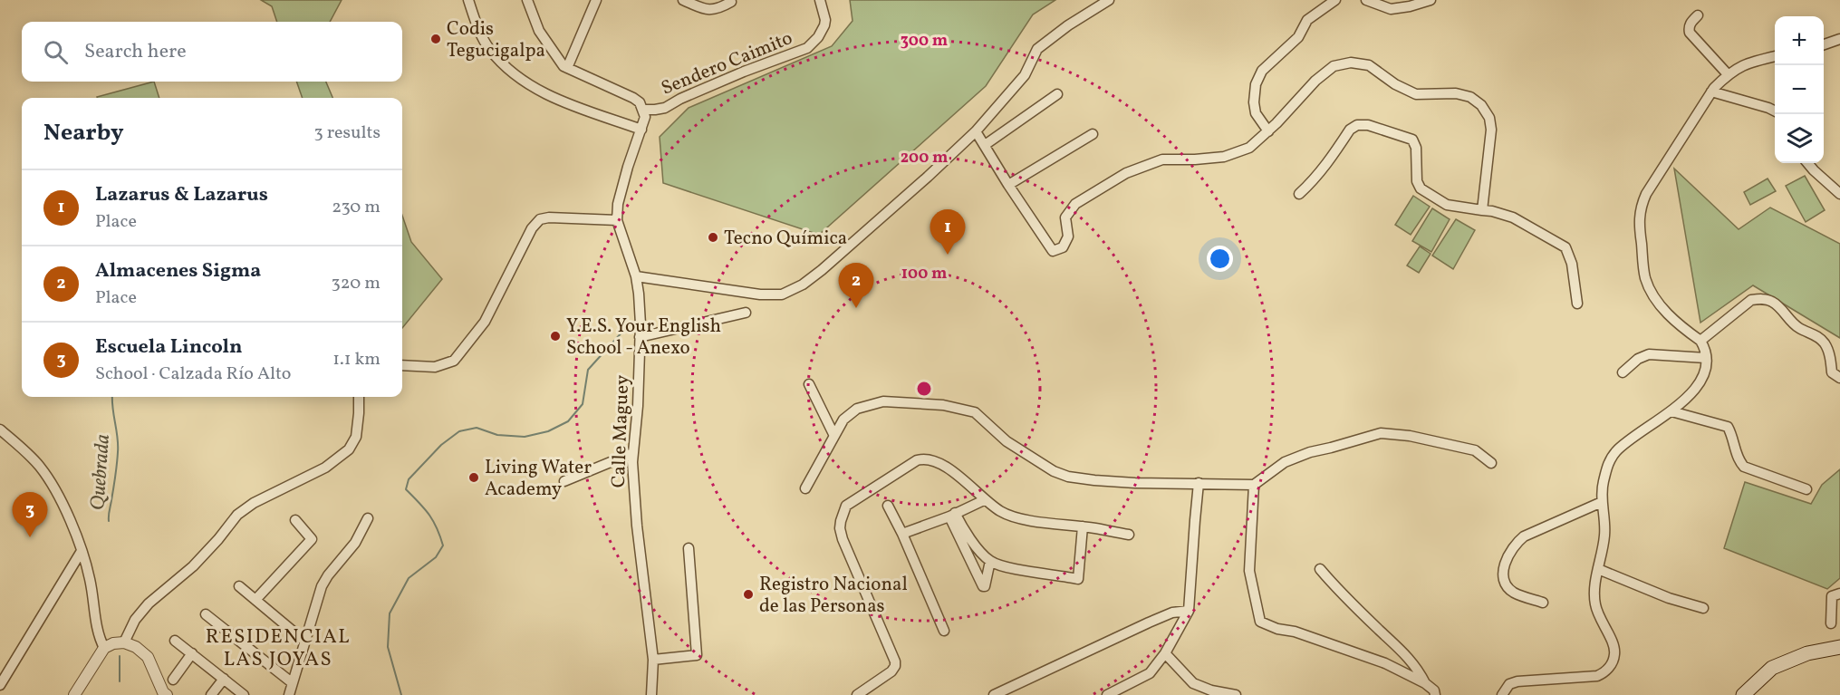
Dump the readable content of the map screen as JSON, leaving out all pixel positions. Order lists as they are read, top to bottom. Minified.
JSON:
{"streets":{"street":["Sendero Caimito","Calle Maguey"]},"crossings":[["Sendero Caimito","Calle Maguey"]],"districts":["RESIDENCIAL LAS JOYAS"],"water":["Quebrada"],"places":["Codis Tegucigalpa","Tecno Química","Y.E.S. Your English School - Anexo","Living Water Academy","Registro Nacional de las Personas"],"page":{"map_buttons":["+","−"],"search":"Search here","heading":["Nearby","3 results"],"list":[{"mark":"1","name":"Lazarus & Lazarus","note":"Place","value":"230 m"},{"mark":"2","name":"Almacenes Sigma","note":"Place","value":"320 m"},{"mark":"3","name":"Escuela Lincoln","note":"School · Calzada Río Alto","value":"1.1 km"}],"pins":["1","2","3"]},"rings":["300 m","200 m","100 m"]}
